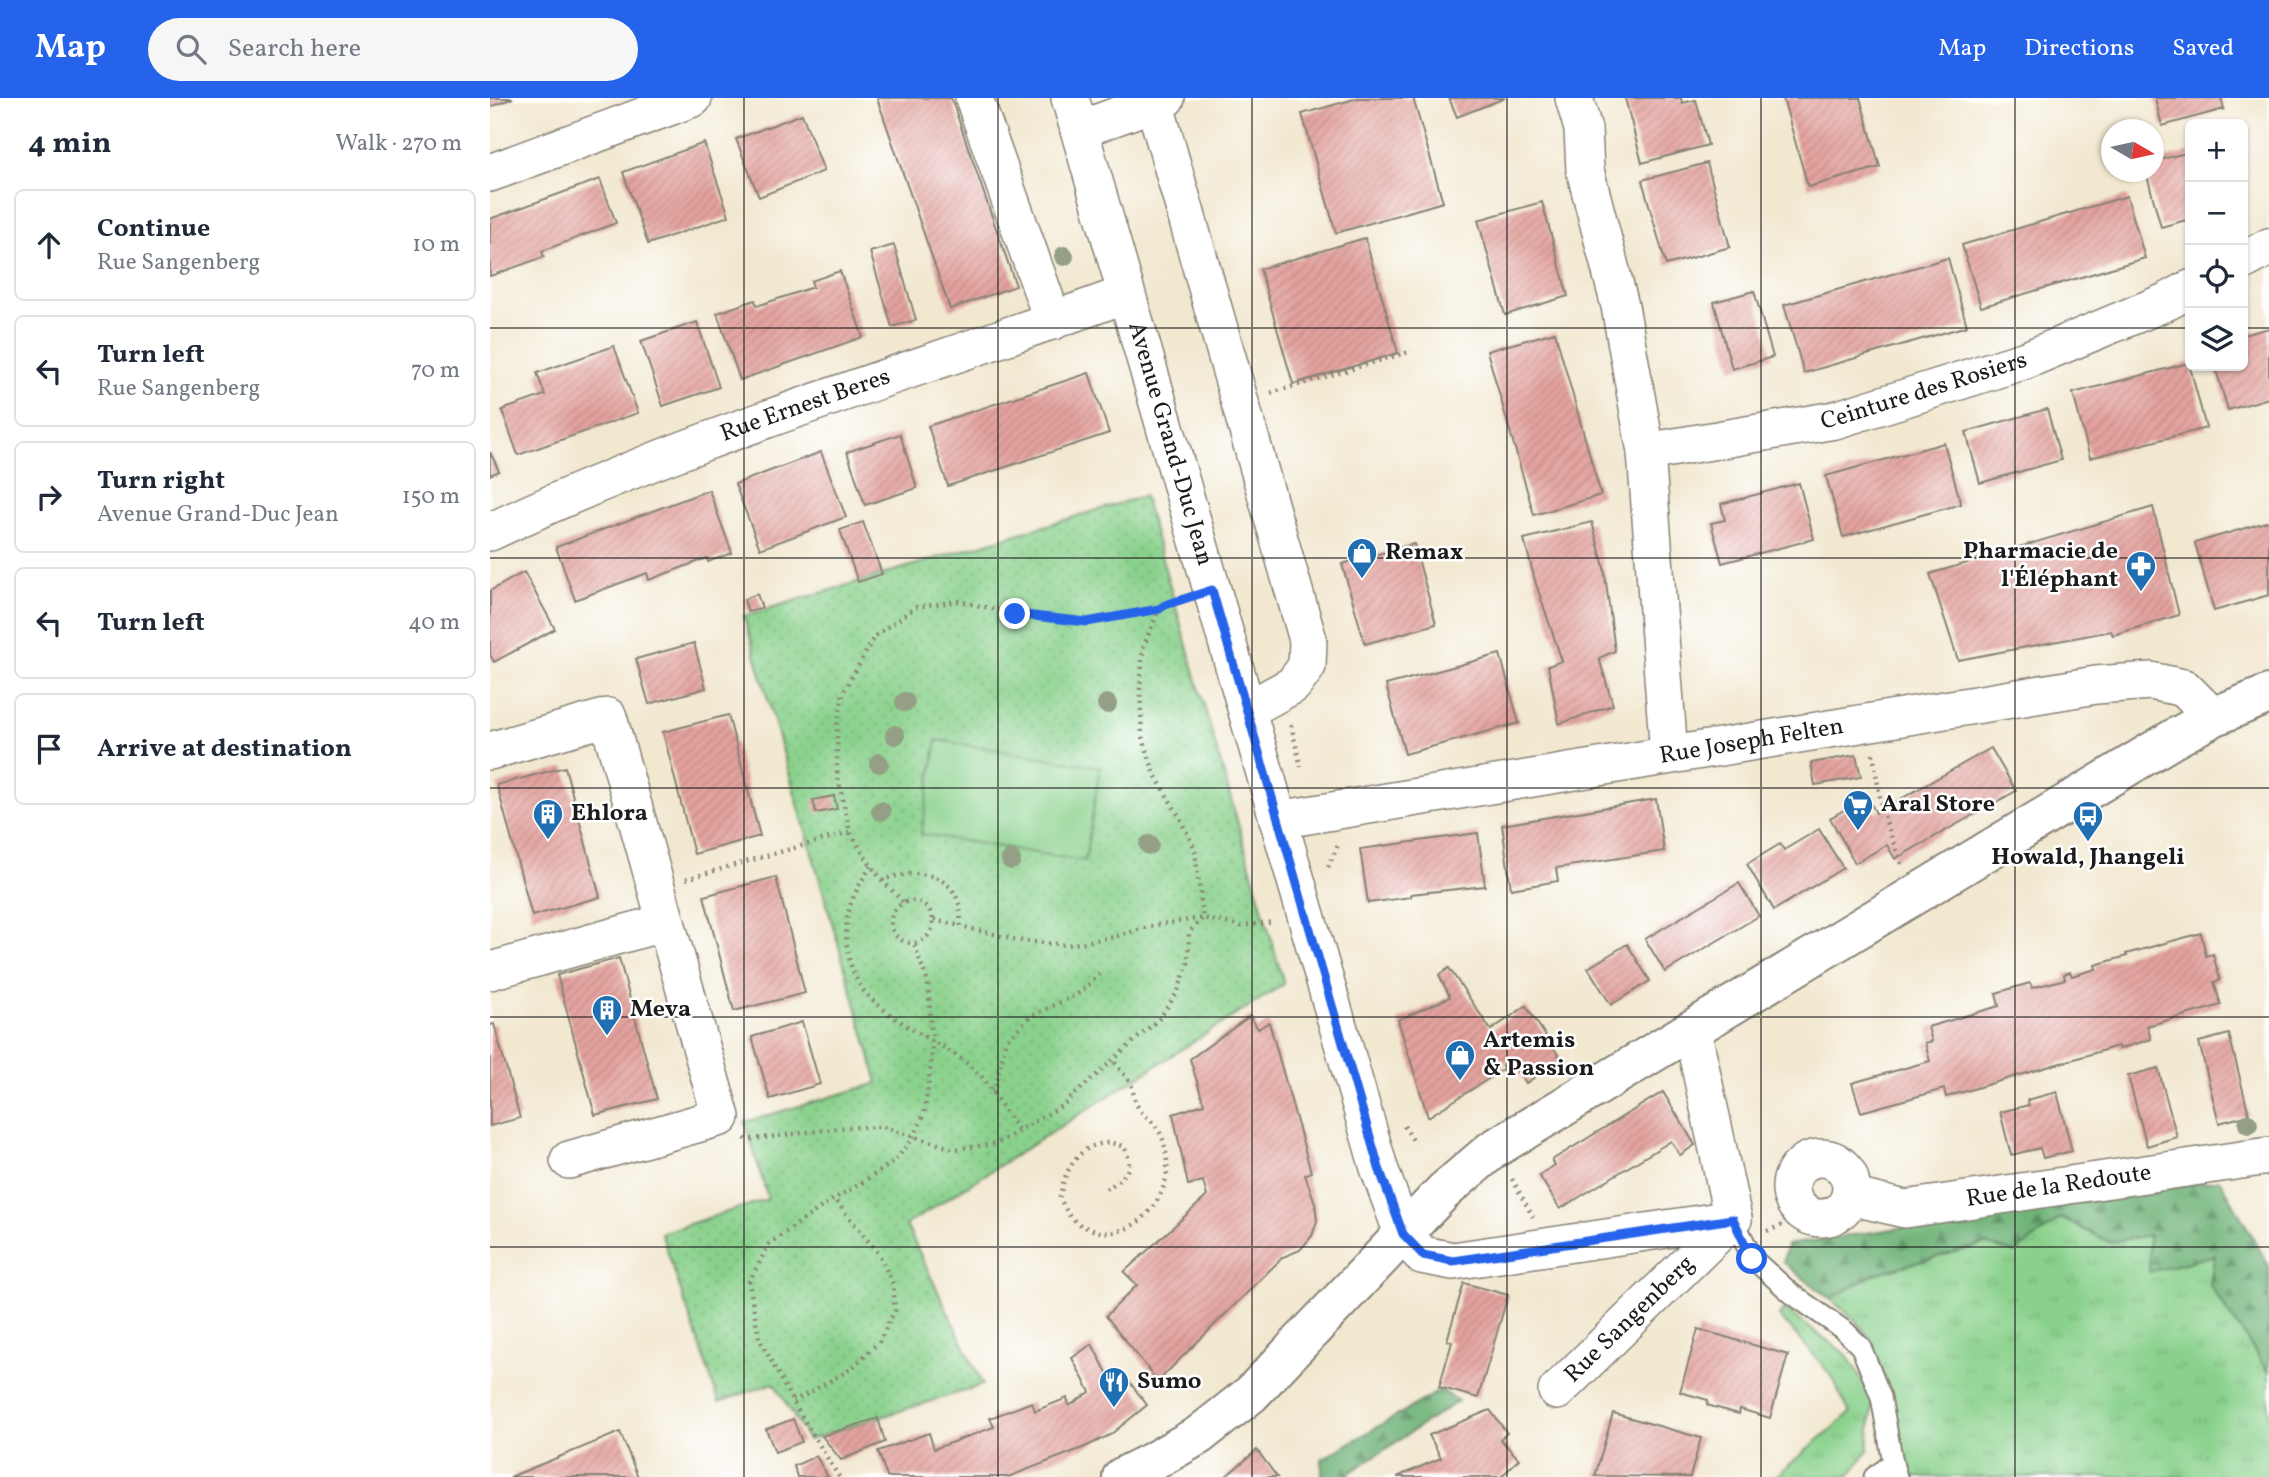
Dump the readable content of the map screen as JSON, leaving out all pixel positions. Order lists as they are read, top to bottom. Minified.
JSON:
{"streets":{"street":["Ceinture des Rosiers","Rue Ernest Beres","Avenue Grand-Duc Jean","Rue Joseph Felten","Rue de la Redoute","Rue Sangenberg"]},"crossings":[["Rue Ernest Beres","Avenue Grand-Duc Jean"],["Avenue Grand-Duc Jean","Rue Joseph Felten"],["Avenue Grand-Duc Jean","Rue Sangenberg"]],"places":{"shop":["Remax","Artemis & Passion"],"pharmacy":["Pharmacie de l'Éléphant"],"supermarket":["Aral Store"],"building":["Ehlora","Meva"],"bus stop":["Howald, Jhangeli"],"restaurant":["Sumo"]},"north":"right","page":{"header":"Map","search":"Search here","nav":["Map","Directions","Saved"],"heading":["4 min","Walk · 270 m"],"map_buttons":["+","−"],"list":[["Continue","Rue Sangenberg","10 m"],["Turn left","Rue Sangenberg","70 m"],["Turn right","Avenue Grand-Duc Jean","150 m"],["Turn left","40 m"],"Arrive at destination"]}}
